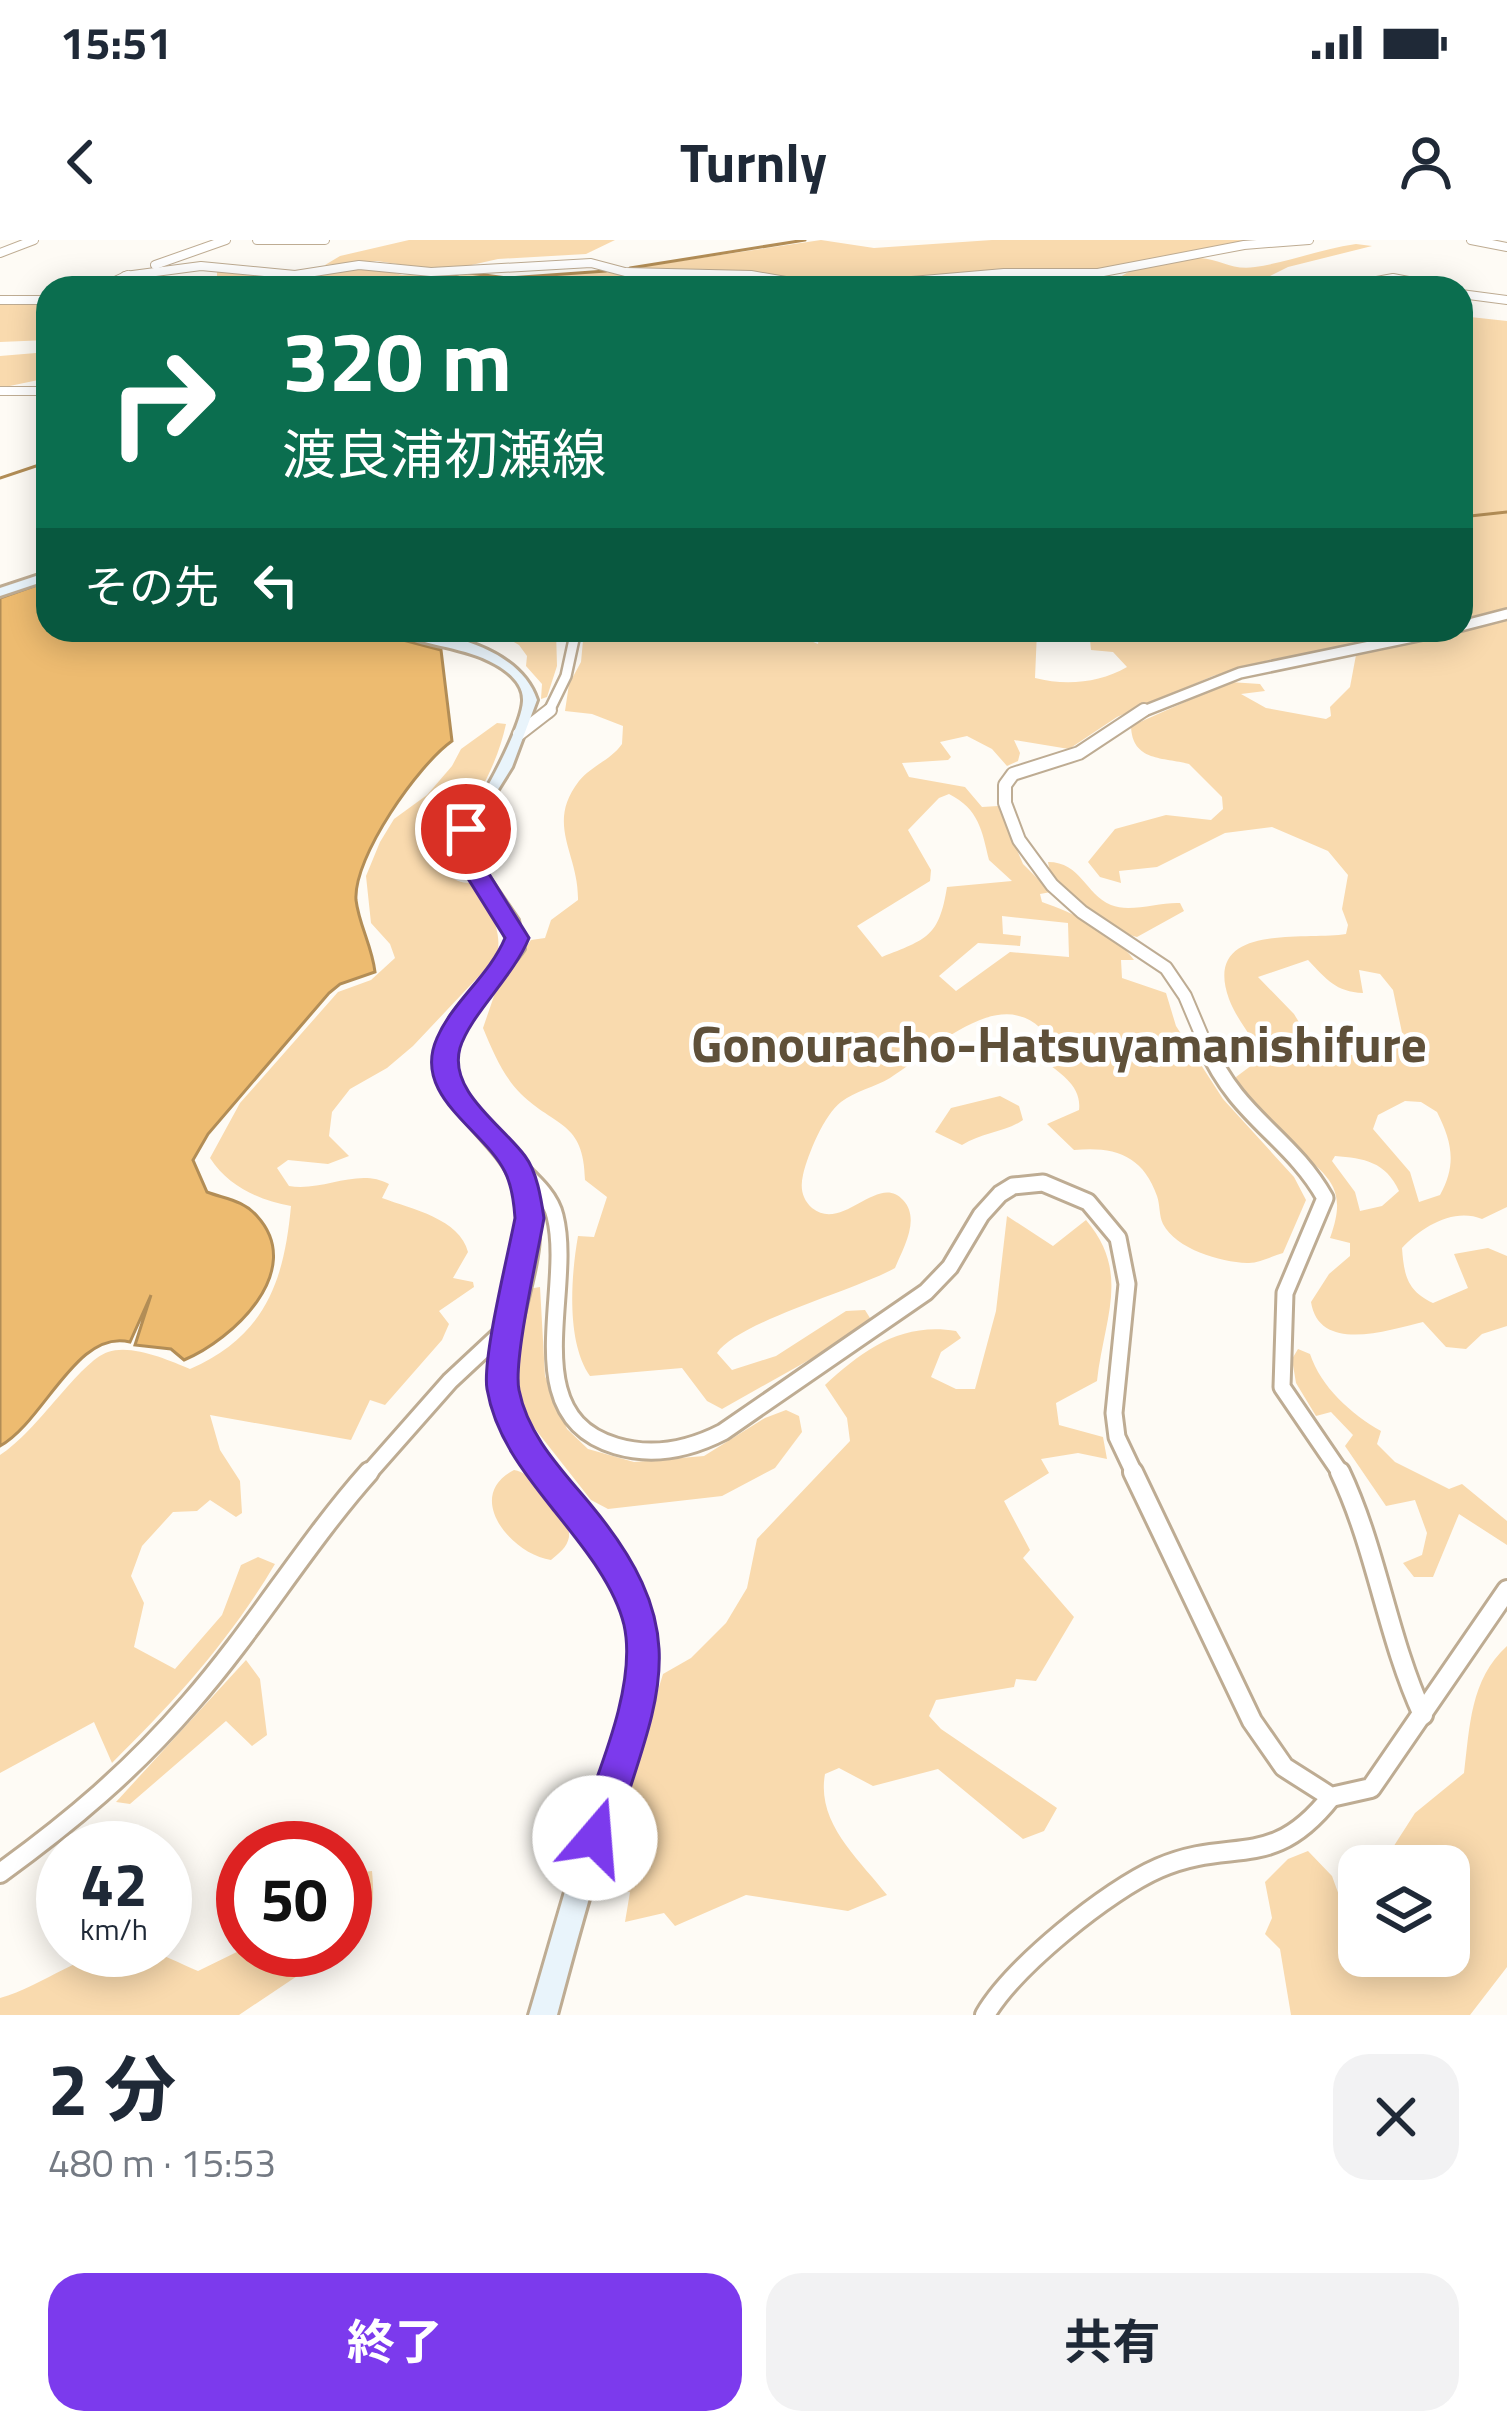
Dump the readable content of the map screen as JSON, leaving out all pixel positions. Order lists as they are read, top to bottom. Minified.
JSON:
{"districts":["Gonouracho-Hatsuyamanishifure"],"page":{"status":"15:51","header":"Turnly","turn":["320 m","渡良浦初瀬線"],"then":"その先","speed":"42 km/h","limit":"50","heading":["2 分","480 m · 15:53"],"buttons":["終了","共有"]}}
